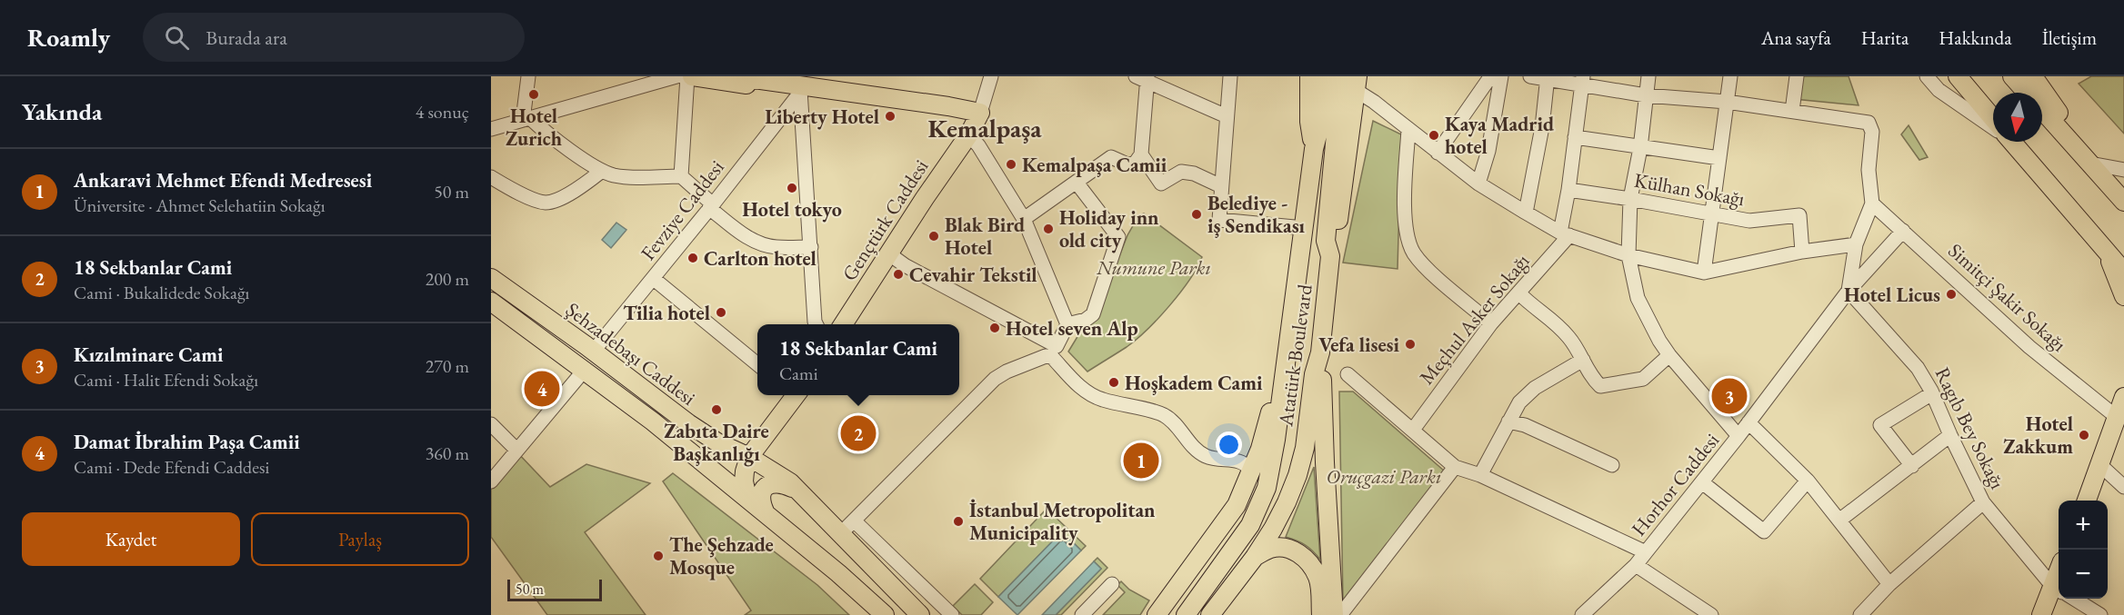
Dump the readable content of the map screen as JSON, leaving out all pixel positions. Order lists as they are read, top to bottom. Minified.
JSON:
{"streets":{"main road":["Gençtürk Caddesi","Şehzadebaşı Caddesi","Atatürk Boulevard"],"street":["Külhan Sokağı","Fevziye Caddesi","Simitçi Şakir Sokağı","Meçhul Asker Sokağı","Ragıb Bey Sokağı","Horhor Caddesi"]},"crossings":[["Fevziye Caddesi","Şehzadebaşı Caddesi"],["Simitçi Şakir Sokağı","Horhor Caddesi"],["Ragıb Bey Sokağı","Horhor Caddesi"]],"districts":["Kemalpaşa"],"parks":["Numune Parkı","Oruçgazi Parkı"],"places":["Hotel Zurich","Liberty Hotel","Kaya Madrid hotel","Kemalpaşa Camii","Hotel tokyo","Belediye - iş Sendikası","Holiday inn old city","Blak Bird Hotel","Carlton hotel","Cevahir Tekstil","Hotel Licus","Tilia hotel","Hotel seven Alp","Vefa lisesi","Hoşkadem Cami","Zabıta Daire Başkanlığı","Hotel Zakkum","İstanbul Metropolitan Municipality","The Şehzade Mosque"],"scale_bar":"50 m","north":"bottom","page":{"header":"Roamly","search":"Burada ara","nav":["Ana sayfa","Harita","Hakkında","İletişim"],"heading":["Yakında","4 sonuç"],"list":[{"mark":"1","name":"Ankaravi Mehmet Efendi Medresesi","note":"Üniversite · Ahmet Selehatiin Sokağı","value":"50 m"},{"mark":"2","name":"18 Sekbanlar Cami","note":"Cami · Bukalidede Sokağı","value":"200 m"},{"mark":"3","name":"Kızılminare Cami","note":"Cami · Halit Efendi Sokağı","value":"270 m"},{"mark":"4","name":"Damat İbrahim Paşa Camii","note":"Cami · Dede Efendi Caddesi","value":"360 m"}],"popup":["18 Sekbanlar Cami","Cami"],"pins":["4","3","2","1"],"buttons":["Kaydet","Paylaş"],"map_buttons":["+","−"],"scale":"50 m"}}
